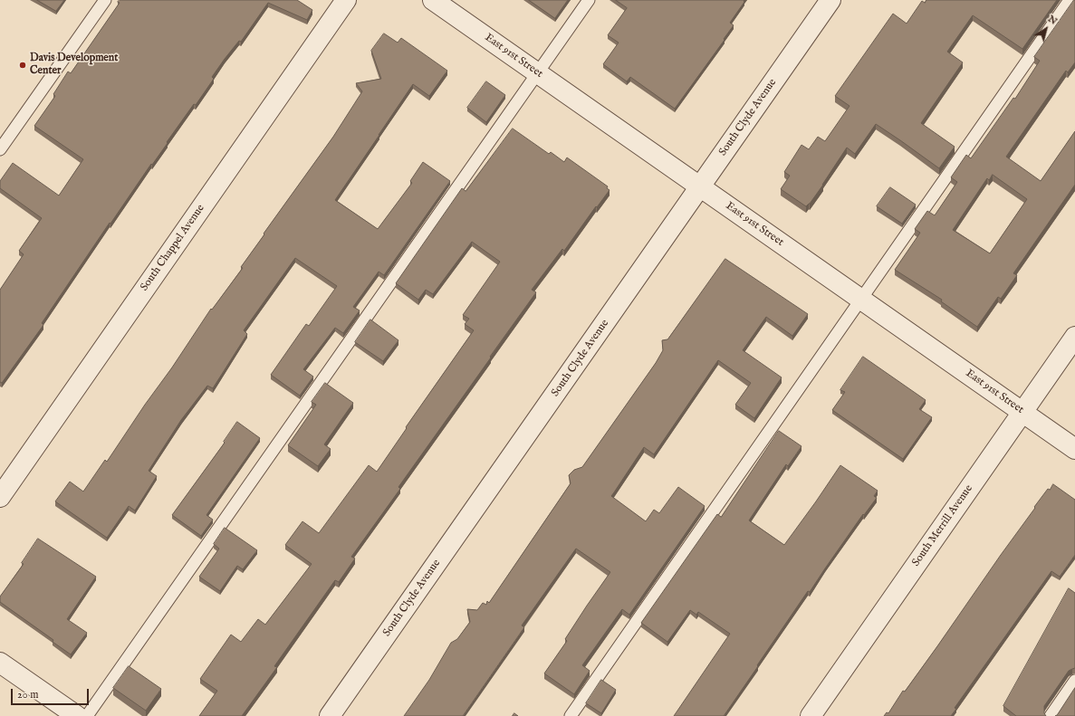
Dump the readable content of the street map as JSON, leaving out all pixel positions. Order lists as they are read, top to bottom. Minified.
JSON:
{"streets":{"street":["East 91st Street","South Clyde Avenue","South Chappel Avenue","South Merrill Avenue"]},"crossings":[["East 91st Street","South Clyde Avenue"],["East 91st Street","South Merrill Avenue"]],"places":["Davis Development Center"],"scale_bar":"20 m","north":"top right"}
